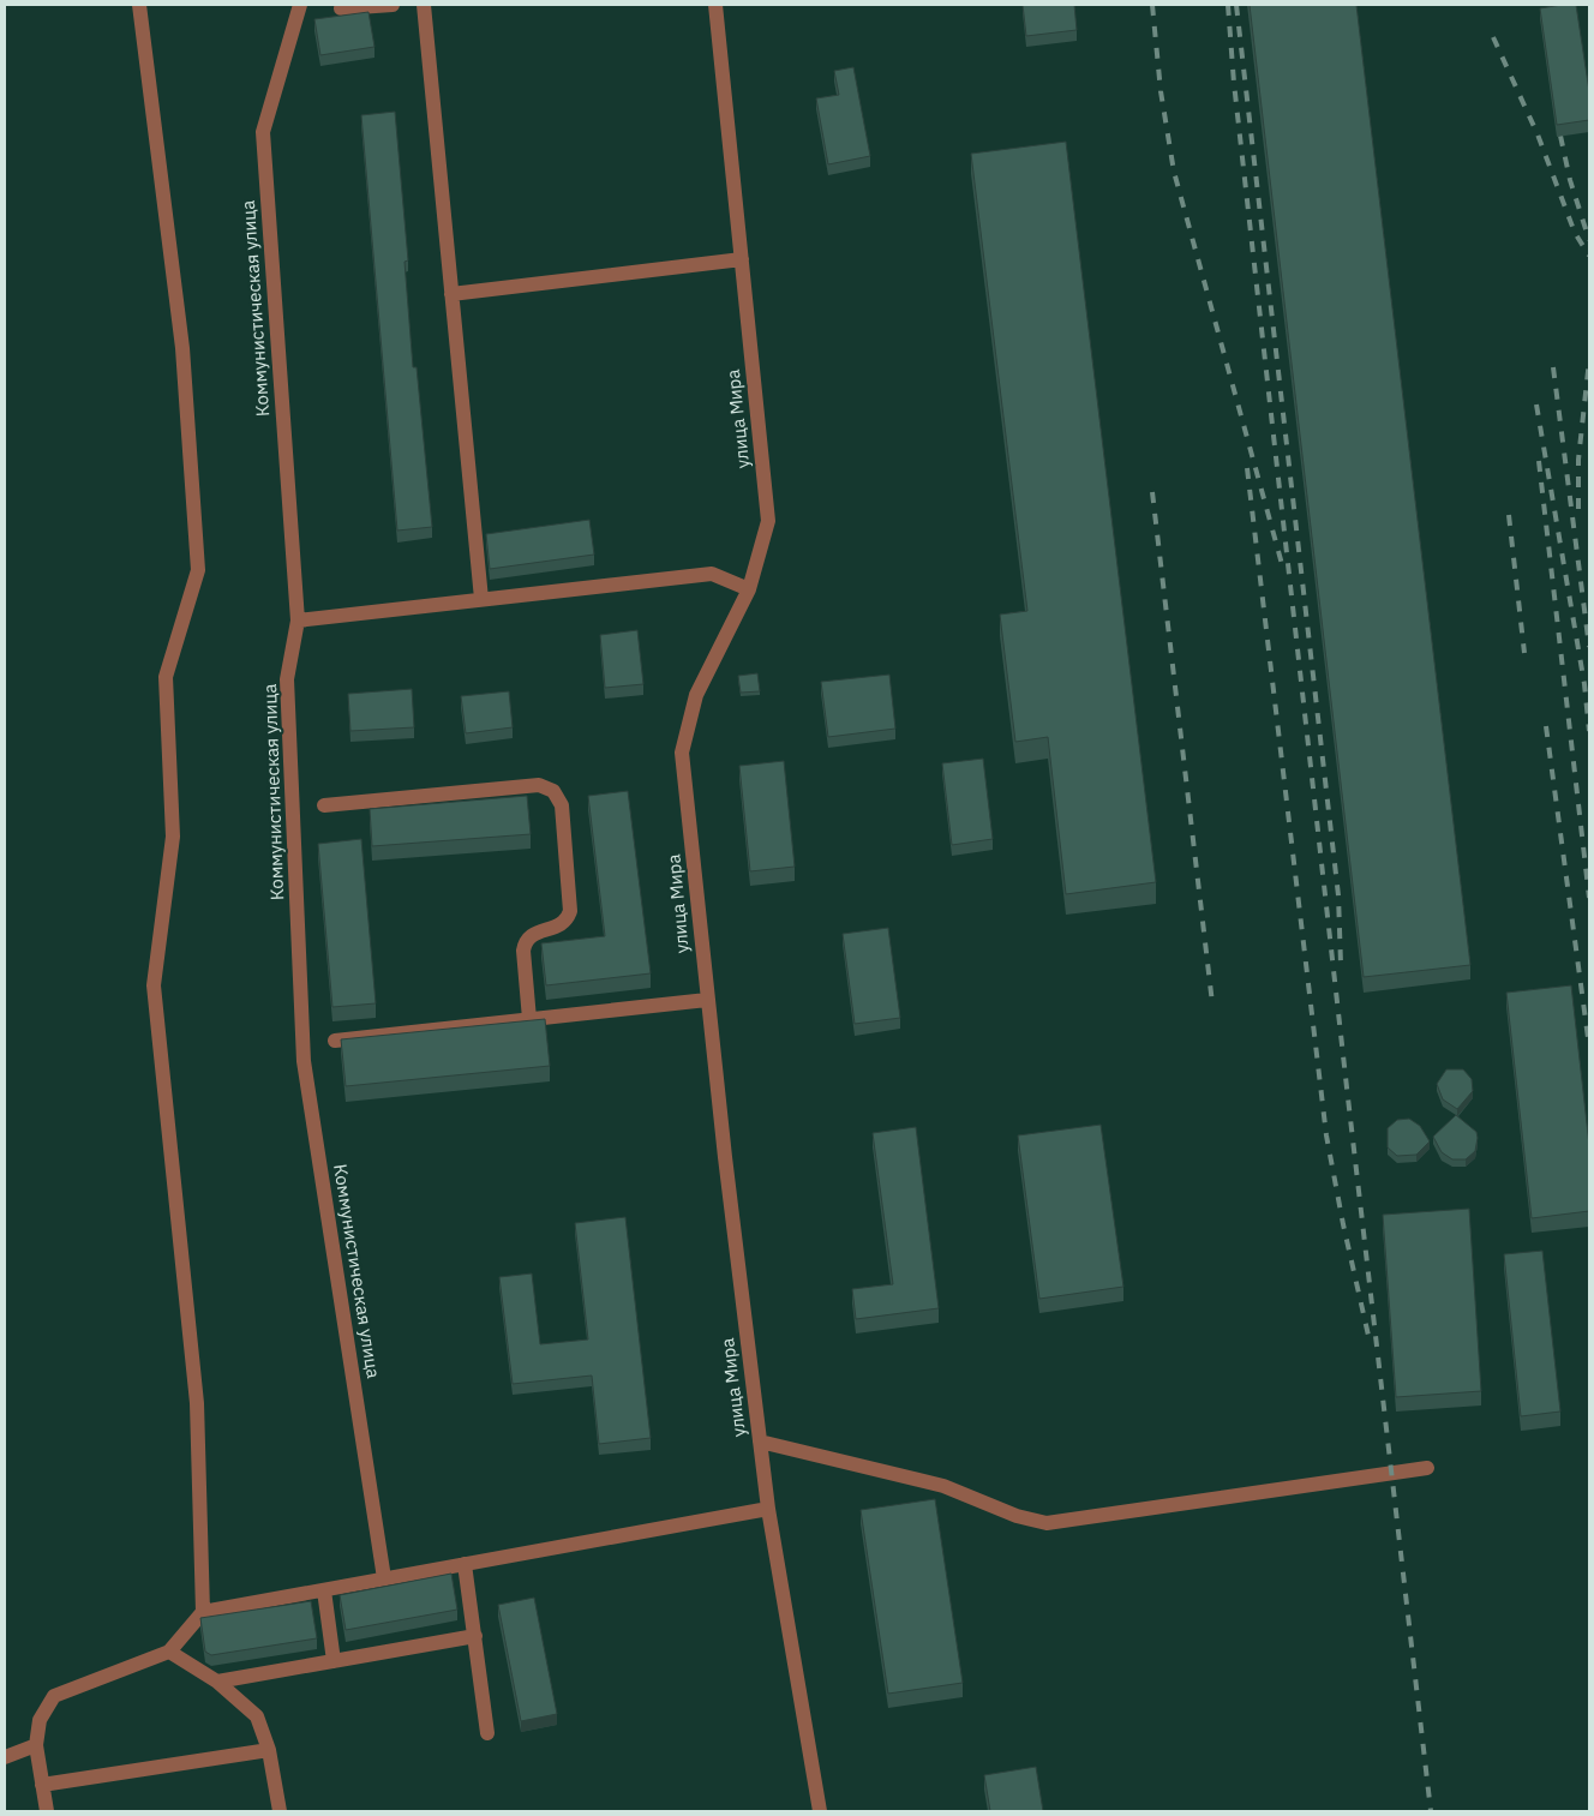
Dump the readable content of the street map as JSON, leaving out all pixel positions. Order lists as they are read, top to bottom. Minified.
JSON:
{"streets":{"street":["Коммунистическая улица","улица Мира"]}}
